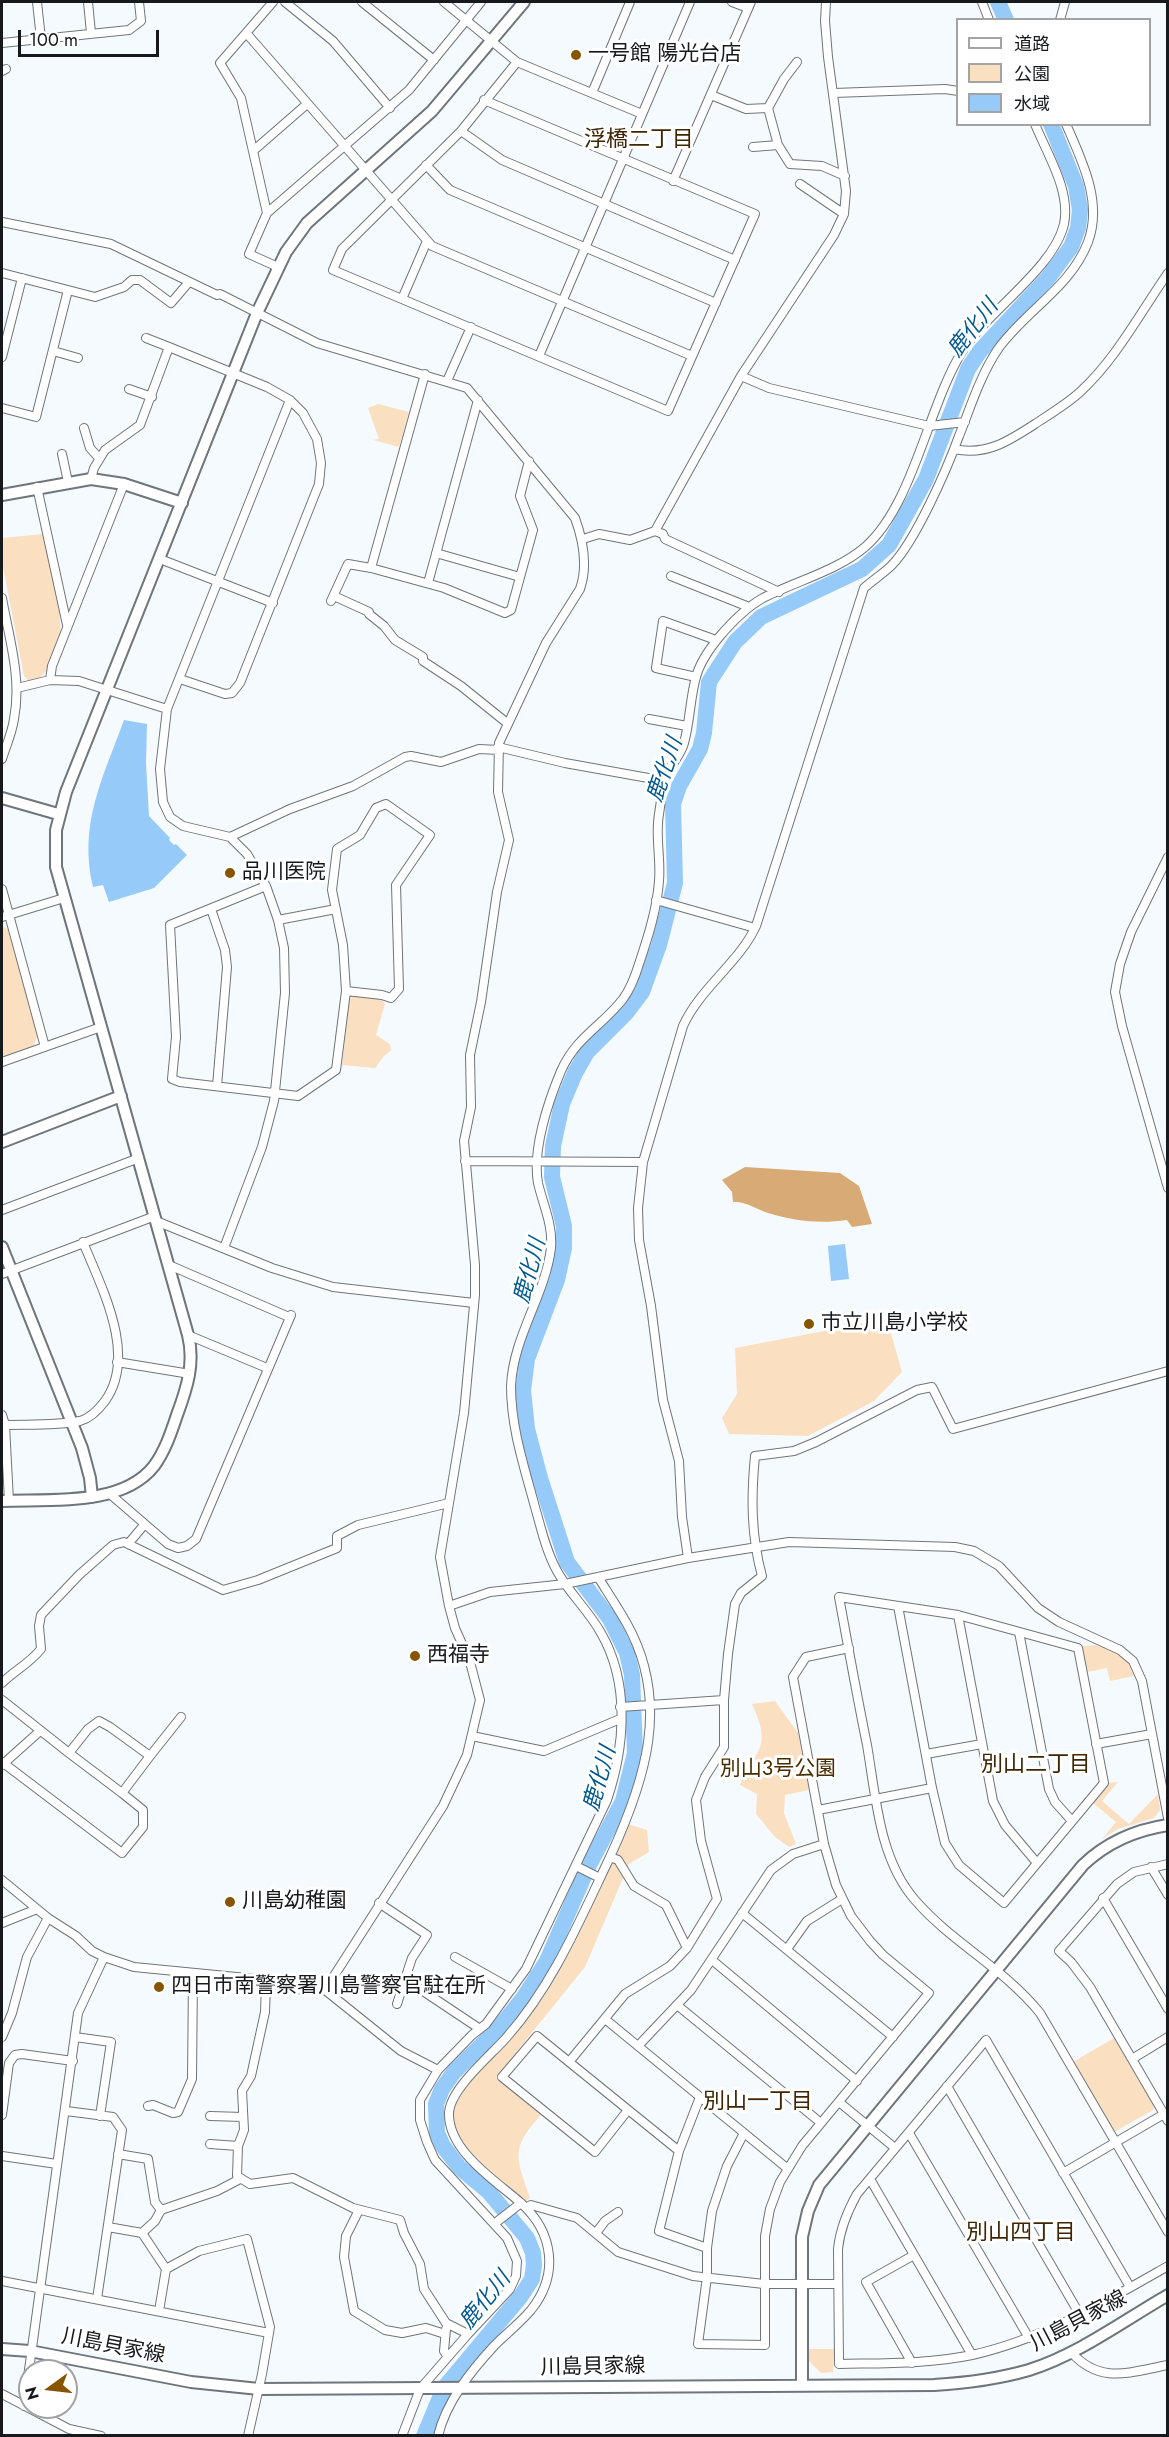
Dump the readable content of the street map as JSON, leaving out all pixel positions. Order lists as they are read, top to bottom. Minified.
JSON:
{"streets":{"street":["川島貝家線"]},"districts":["浮橋二丁目","別山二丁目","別山一丁目","別山四丁目"],"water":["鹿化川"],"parks":["別山3号公園"],"places":["一号館 陽光台店","品川医院","市立川島小学校","西福寺","川島幼稚園","四日市南警察署川島警察官駐在所"],"legend":["道路","公園","水域"],"scale_bar":"100 m","north":"left"}
